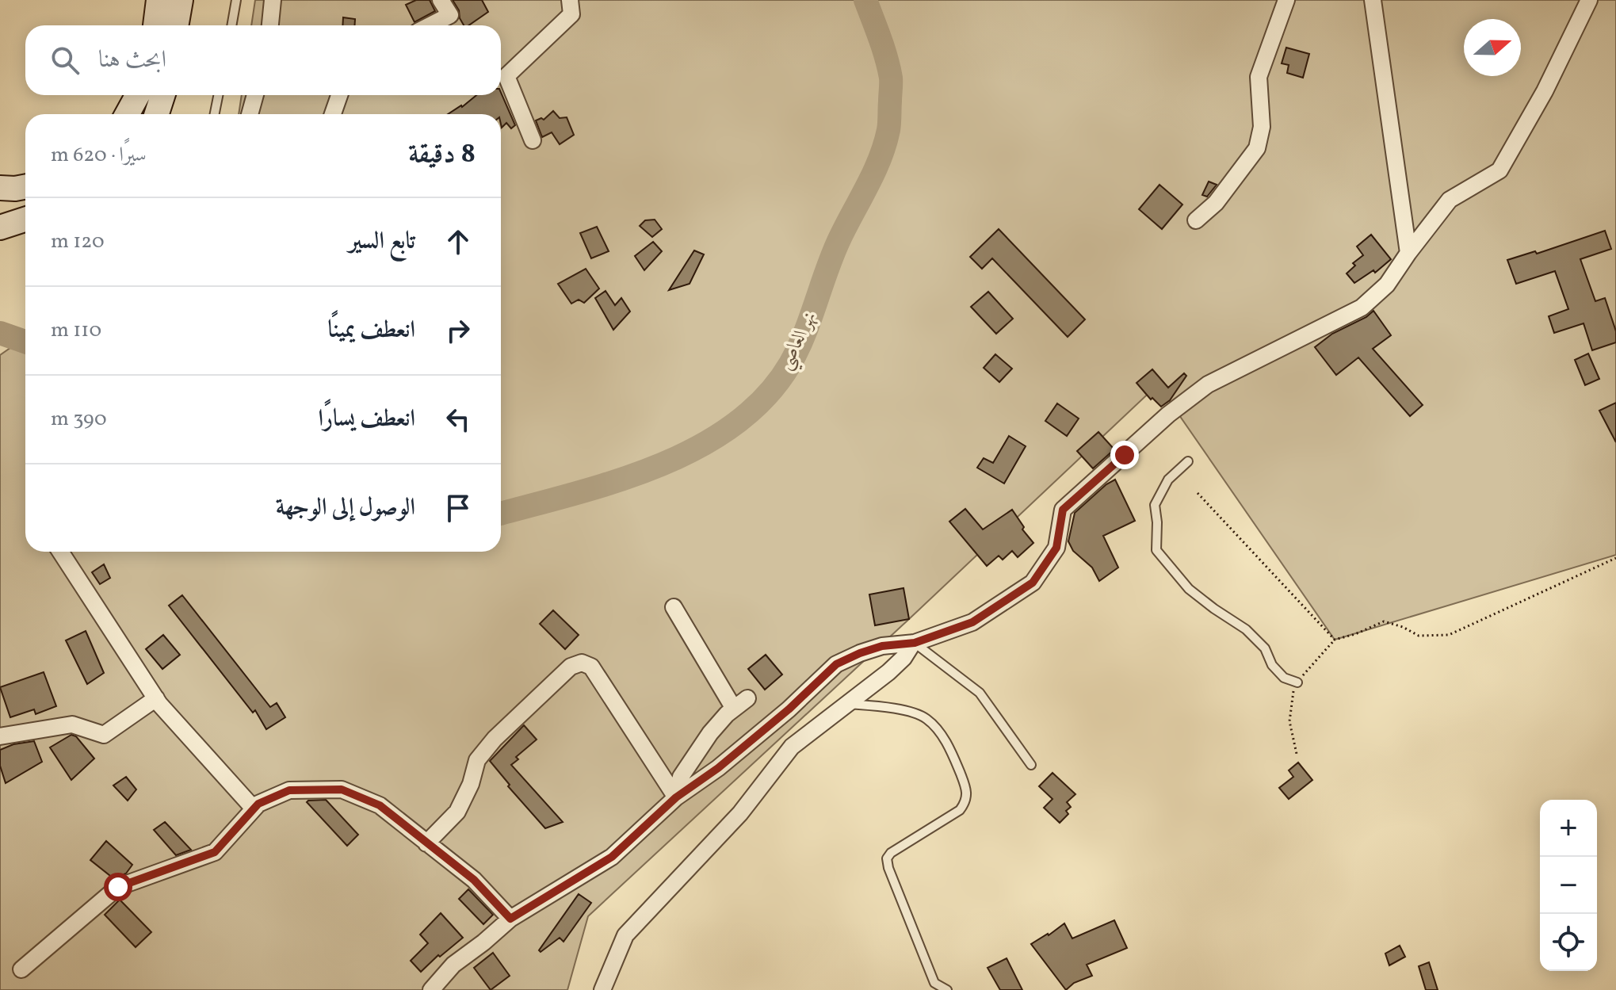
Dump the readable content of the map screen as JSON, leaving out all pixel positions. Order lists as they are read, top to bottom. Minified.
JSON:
{"water":["نهر العاصي"],"north":"right","page":{"search":"ابحث هنا","heading":["8 دقيقة","سيرًا · 620 m"],"list":[["تابع السير","120 m"],["انعطف يمينًا","110 m"],["انعطف يسارًا","390 m"],"الوصول إلى الوجهة"],"map_buttons":["+","−"]}}
